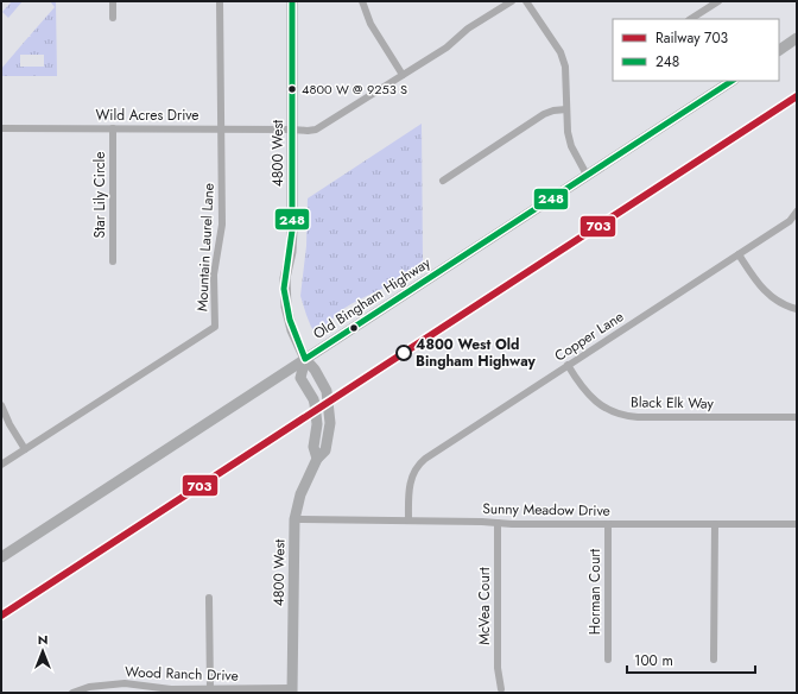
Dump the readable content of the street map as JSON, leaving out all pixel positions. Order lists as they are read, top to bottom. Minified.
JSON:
{"streets":{"main road":["4800 West","Old Bingham Highway"],"street":["Wild Acres Drive","Star Lily Circle","Mountain Laurel Lane","Copper Lane","Black Elk Way","Sunny Meadow Drive","Horman Court","McVea Court","Wood Ranch Drive"]},"crossings":[["Wild Acres Drive","4800 West"],["Wild Acres Drive","Star Lily Circle"],["Wild Acres Drive","Mountain Laurel Lane"],["4800 West","Old Bingham Highway"],["4800 West","Sunny Meadow Drive"],["4800 West","Wood Ranch Drive"],["Copper Lane","Black Elk Way"],["Copper Lane","Sunny Meadow Drive"],["Sunny Meadow Drive","Horman Court"],["Sunny Meadow Drive","McVea Court"]],"places":["4800 W @ 9253 S","4800 West Old Bingham Highway"],"lines":["transit line 248","rail line 703"],"legend":["Railway 703","248"],"scale_bar":"100 m","north":"top"}
